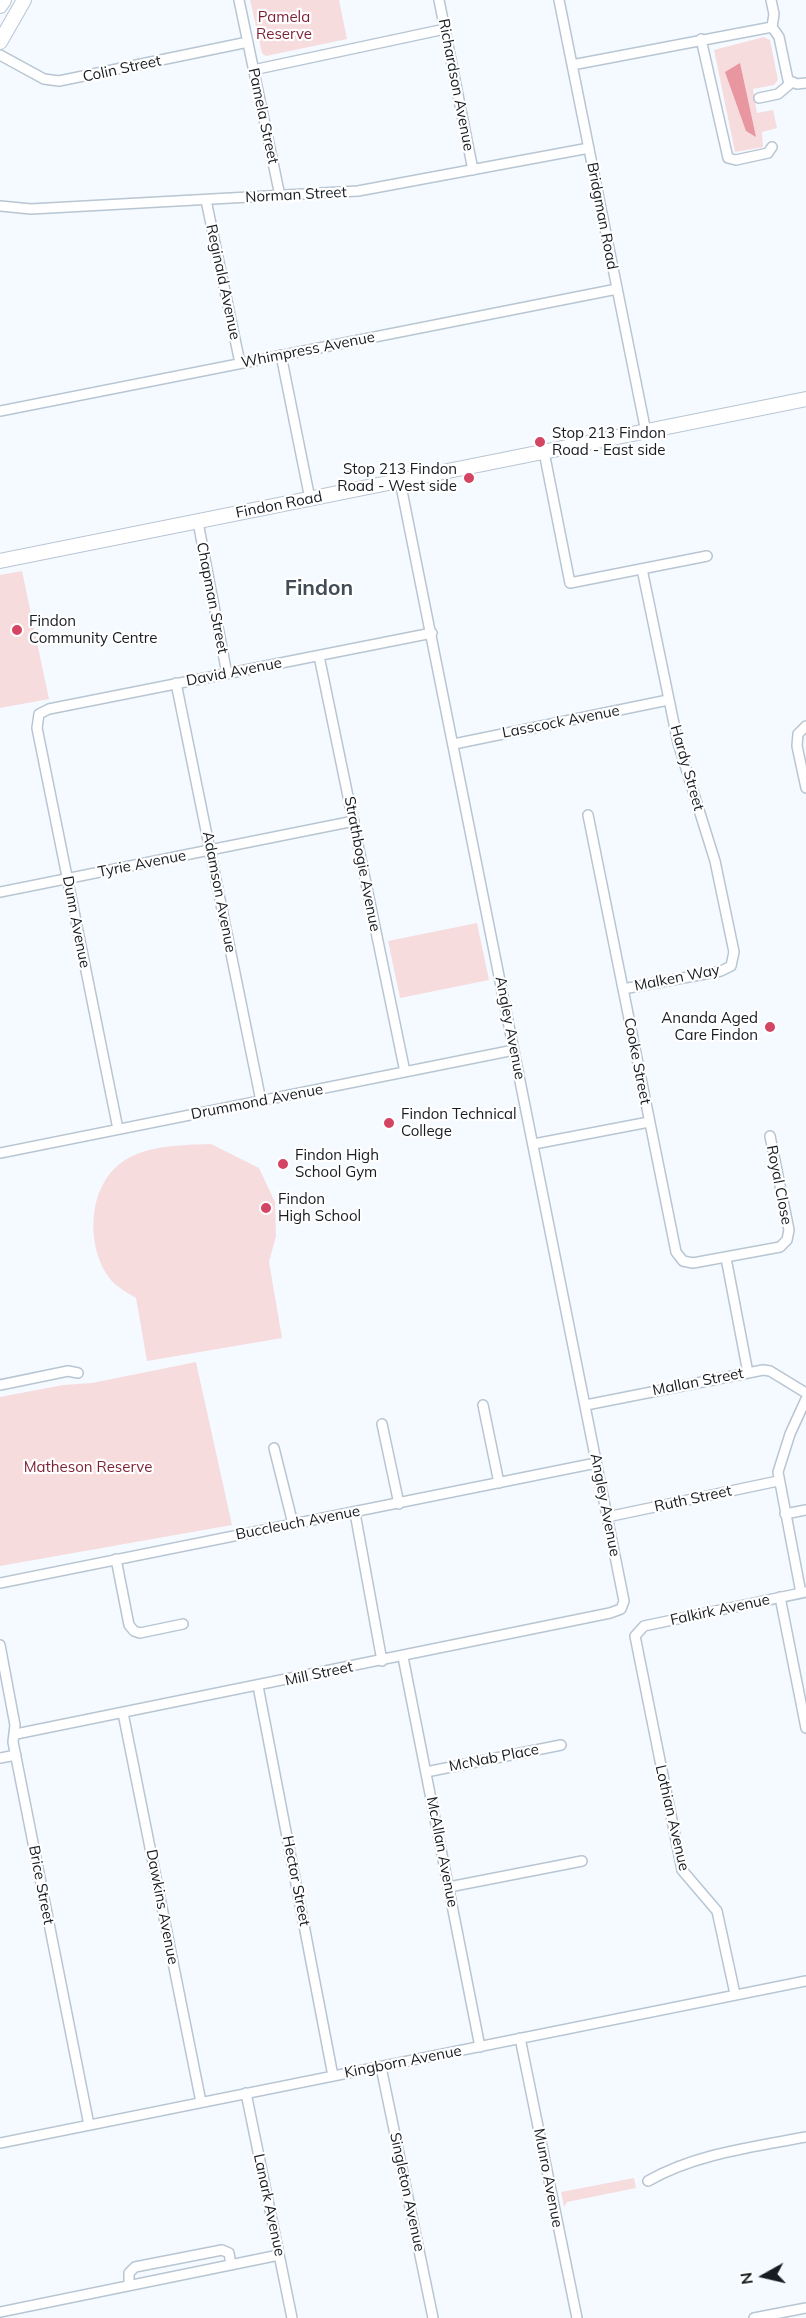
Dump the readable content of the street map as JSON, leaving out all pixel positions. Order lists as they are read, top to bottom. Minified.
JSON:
{"streets":{"main road":["Findon Road"],"street":["Colin Street","Richardson Avenue","Pamela Street","Norman Street","Bridgman Road","Reginald Avenue","Whimpress Avenue","Chapman Street","David Avenue","Lasscock Avenue","Hardy Street","Tyrie Avenue","Strathbogie Avenue","Adamson Avenue","Dunn Avenue","Malken Way","Angley Avenue","Cooke Street","Drummond Avenue","Royal Close","Mallan Street","Ruth Street","Buccleuch Avenue","Falkirk Avenue","Mill Street","McNab Place","Lothian Avenue","McAllan Avenue","Hector Street","Brice Street","Dawkins Avenue","Kingborn Avenue","Munro Avenue","Singleton Avenue","Lanark Avenue"]},"crossings":[["Colin Street","Pamela Street"],["Richardson Avenue","Norman Street"],["Pamela Street","Norman Street"],["Norman Street","Bridgman Road"],["Norman Street","Reginald Avenue"],["Bridgman Road","Whimpress Avenue"],["Bridgman Road","Findon Road"],["Reginald Avenue","Whimpress Avenue"],["Findon Road","Chapman Street"],["Findon Road","Angley Avenue"],["Chapman Street","David Avenue"],["David Avenue","Strathbogie Avenue"],["David Avenue","Adamson Avenue"],["David Avenue","Dunn Avenue"],["David Avenue","Angley Avenue"],["Lasscock Avenue","Hardy Street"],["Lasscock Avenue","Angley Avenue"],["Hardy Street","Malken Way"],["Tyrie Avenue","Strathbogie Avenue"],["Tyrie Avenue","Adamson Avenue"],["Tyrie Avenue","Dunn Avenue"],["Strathbogie Avenue","Drummond Avenue"],["Adamson Avenue","Drummond Avenue"],["Dunn Avenue","Drummond Avenue"],["Malken Way","Cooke Street"],["Angley Avenue","Drummond Avenue"],["Angley Avenue","Mallan Street"],["Angley Avenue","Ruth Street"],["Angley Avenue","Buccleuch Avenue"],["Angley Avenue","Mill Street"],["Cooke Street","Royal Close"],["Falkirk Avenue","Lothian Avenue"],["Mill Street","McAllan Avenue"],["Mill Street","Hector Street"],["Mill Street","Brice Street"],["Mill Street","Dawkins Avenue"],["McNab Place","McAllan Avenue"],["Lothian Avenue","Kingborn Avenue"],["McAllan Avenue","Kingborn Avenue"],["Hector Street","Kingborn Avenue"],["Brice Street","Kingborn Avenue"],["Dawkins Avenue","Kingborn Avenue"],["Kingborn Avenue","Munro Avenue"],["Kingborn Avenue","Singleton Avenue"],["Kingborn Avenue","Lanark Avenue"]],"districts":["Findon"],"parks":["Pamela Reserve","Matheson Reserve"],"places":["Stop 213 Findon Road - East side","Stop 213 Findon Road - West side","Findon Community Centre","Ananda Aged Care Findon","Findon Technical College","Findon High School Gym","Findon High School"],"north":"left"}
